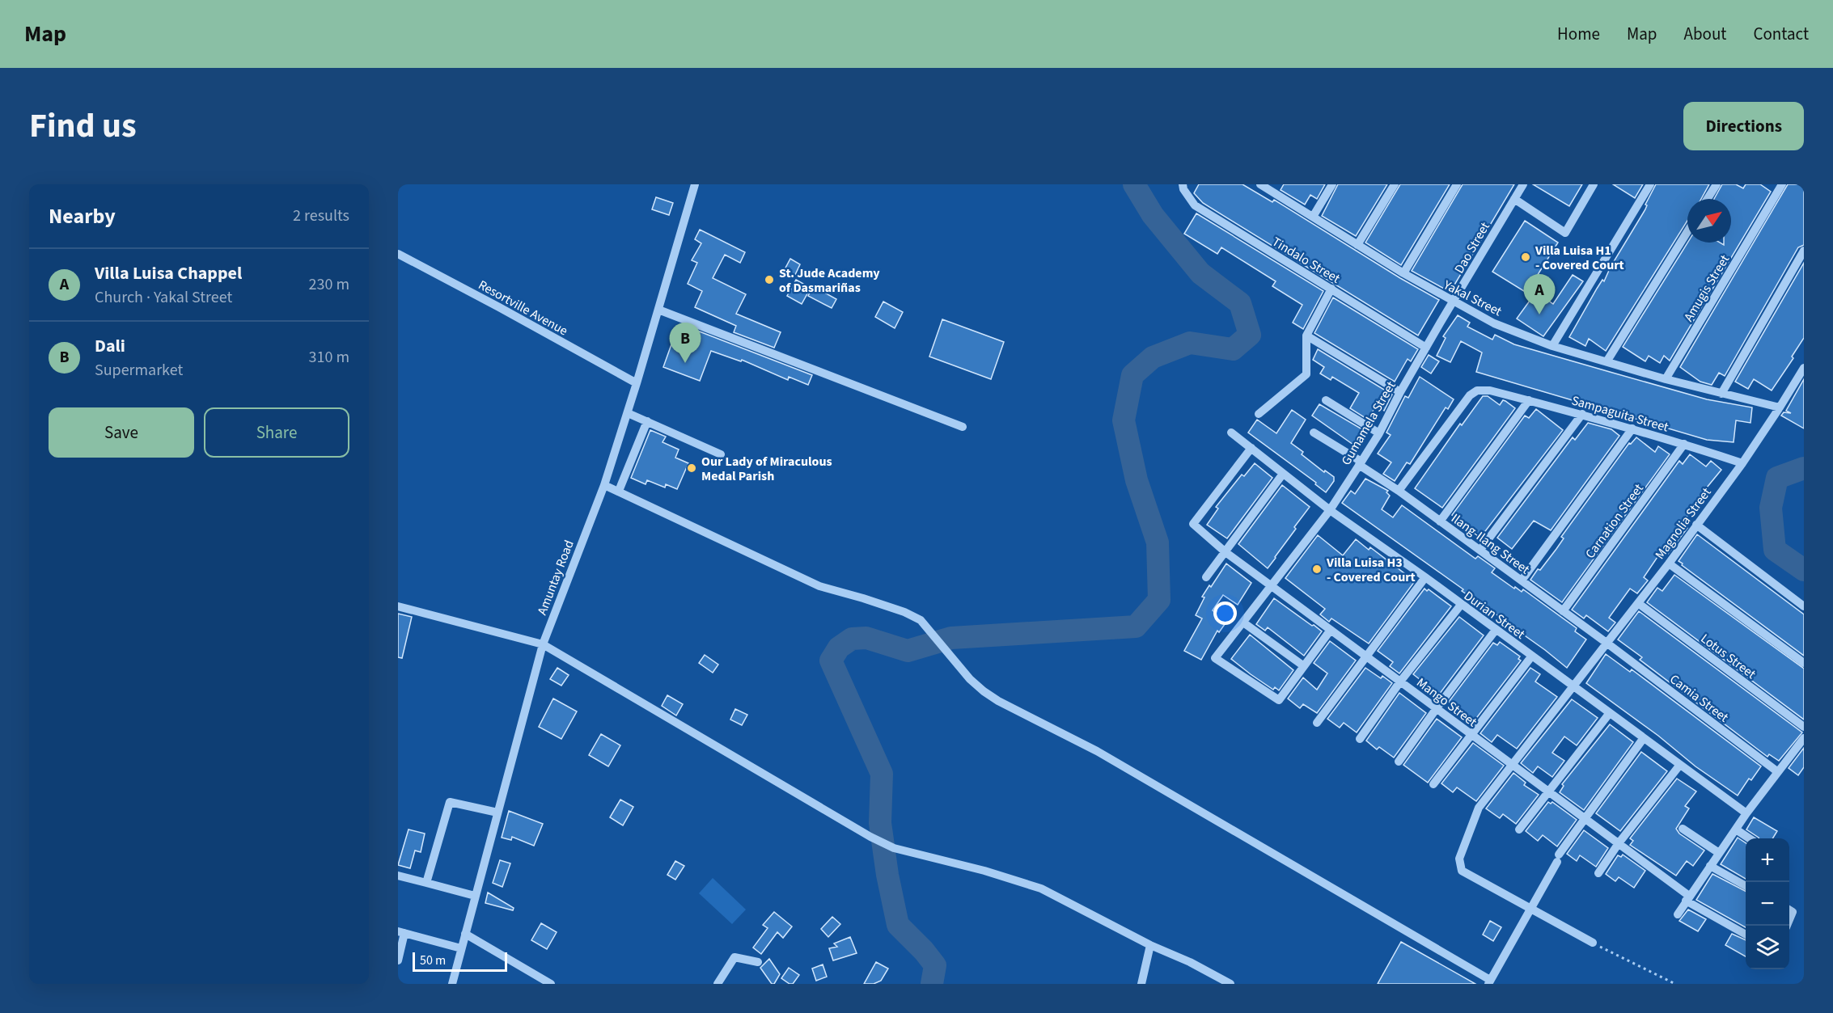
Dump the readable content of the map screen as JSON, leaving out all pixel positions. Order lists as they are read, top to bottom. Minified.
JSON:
{"streets":{"street":["Dao Street","Tindalo Street","Amugis Street","Yakal Street","Resortville Avenue","Sampaguita Street","Gumamela Street","Carnation Street","Magnolia Street","Ilang-Ilang Street","Amuntay Road","Durian Street","Lotus Street","Camia Street","Mango Street"]},"crossings":[["Dao Street","Tindalo Street"],["Dao Street","Yakal Street"],["Dao Street","Gumamela Street"],["Tindalo Street","Gumamela Street"],["Amugis Street","Yakal Street"],["Yakal Street","Magnolia Street"],["Resortville Avenue","Amuntay Road"],["Sampaguita Street","Carnation Street"],["Sampaguita Street","Magnolia Street"],["Sampaguita Street","Ilang-Ilang Street"],["Gumamela Street","Ilang-Ilang Street"],["Gumamela Street","Durian Street"],["Gumamela Street","Mango Street"],["Carnation Street","Ilang-Ilang Street"],["Magnolia Street","Ilang-Ilang Street"],["Magnolia Street","Durian Street"],["Magnolia Street","Lotus Street"],["Magnolia Street","Camia Street"],["Magnolia Street","Mango Street"],["Ilang-Ilang Street","Camia Street"],["Durian Street","Mango Street"]],"places":["Villa Luisa H1 - Covered Court","St. Jude Academy of Dasmariñas","Our Lady of Miraculous Medal Parish","Villa Luisa H3 - Covered Court"],"scale_bar":"50 m","north":"top right","page":{"header":"Map","nav":["Home","Map","About","Contact"],"title":"Find us","buttons":["Directions",["Save","Share"]],"heading":["Nearby","2 results"],"list":[{"mark":"A","name":"Villa Luisa Chappel","note":"Church · Yakal Street","value":"230 m"},{"mark":"B","name":"Dali","note":"Supermarket","value":"310 m"}],"pins":["A","B"],"map_buttons":["+","−"],"scale":"50 m"}}
